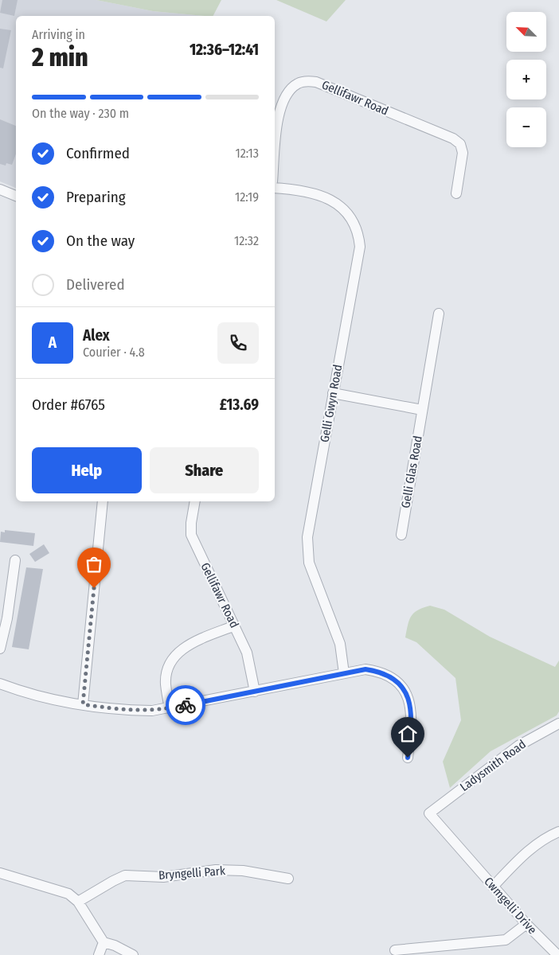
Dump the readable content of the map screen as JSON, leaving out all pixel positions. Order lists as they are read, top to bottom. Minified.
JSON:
{"streets":{"street":["Gellifawr Road","Gelli Gwyn Road","Gelli Glas Road","Ladysmith Road","Bryngelli Park","Cwmgelli Drive"]},"crossings":[["Ladysmith Road","Cwmgelli Drive"]],"north":"top left","page":{"map_buttons":["+","−"],"heading":["2 min","Arriving in","12:36–12:41"],"panel":["Alex","Courier · 4.8","Order #6765","£13.69"],"bar":"On the way · 230 m","list":[["Confirmed","12:13"],["Preparing","12:19"],["On the way","12:32"],"Delivered"],"round":"A","buttons":["Help","Share"]}}
